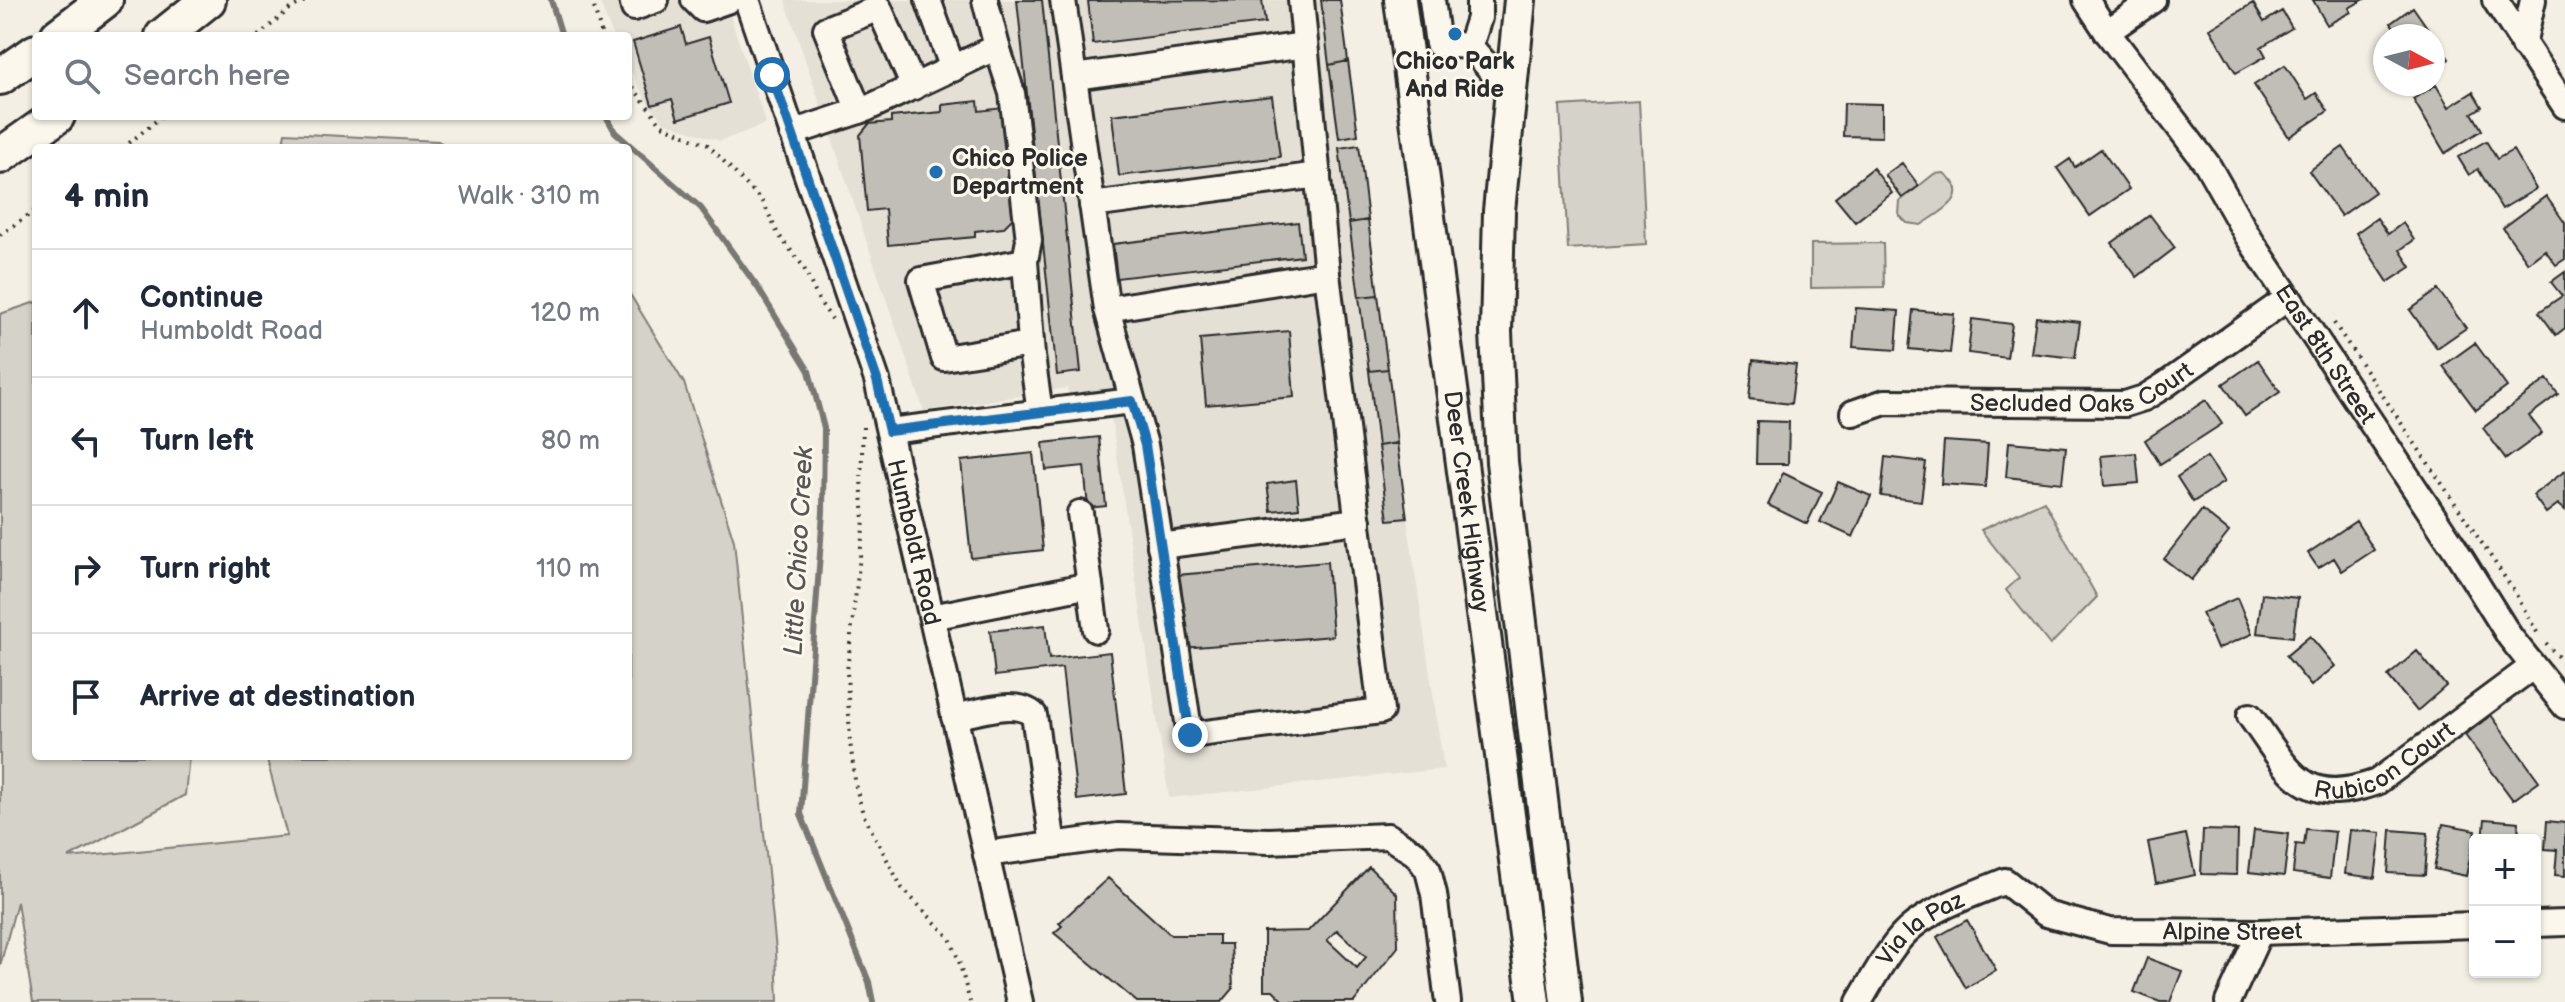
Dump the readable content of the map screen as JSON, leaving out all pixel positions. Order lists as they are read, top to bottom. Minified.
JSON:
{"streets":{"main road":["Deer Creek Highway"],"street":["East 8th Street","Secluded Oaks Court","Humboldt Road","Rubicon Court","Alpine Street","Via la Paz"]},"crossings":[["East 8th Street","Secluded Oaks Court"],["East 8th Street","Rubicon Court"],["Alpine Street","Via la Paz"]],"water":["Little Chico Creek"],"places":["Chico Park And Ride","Chico Police Department"],"north":"right","page":{"search":"Search here","heading":["4 min","Walk · 310 m"],"list":[["Continue","Humboldt Road","120 m"],["Turn left","80 m"],["Turn right","110 m"],"Arrive at destination"],"map_buttons":["+","−"]}}
